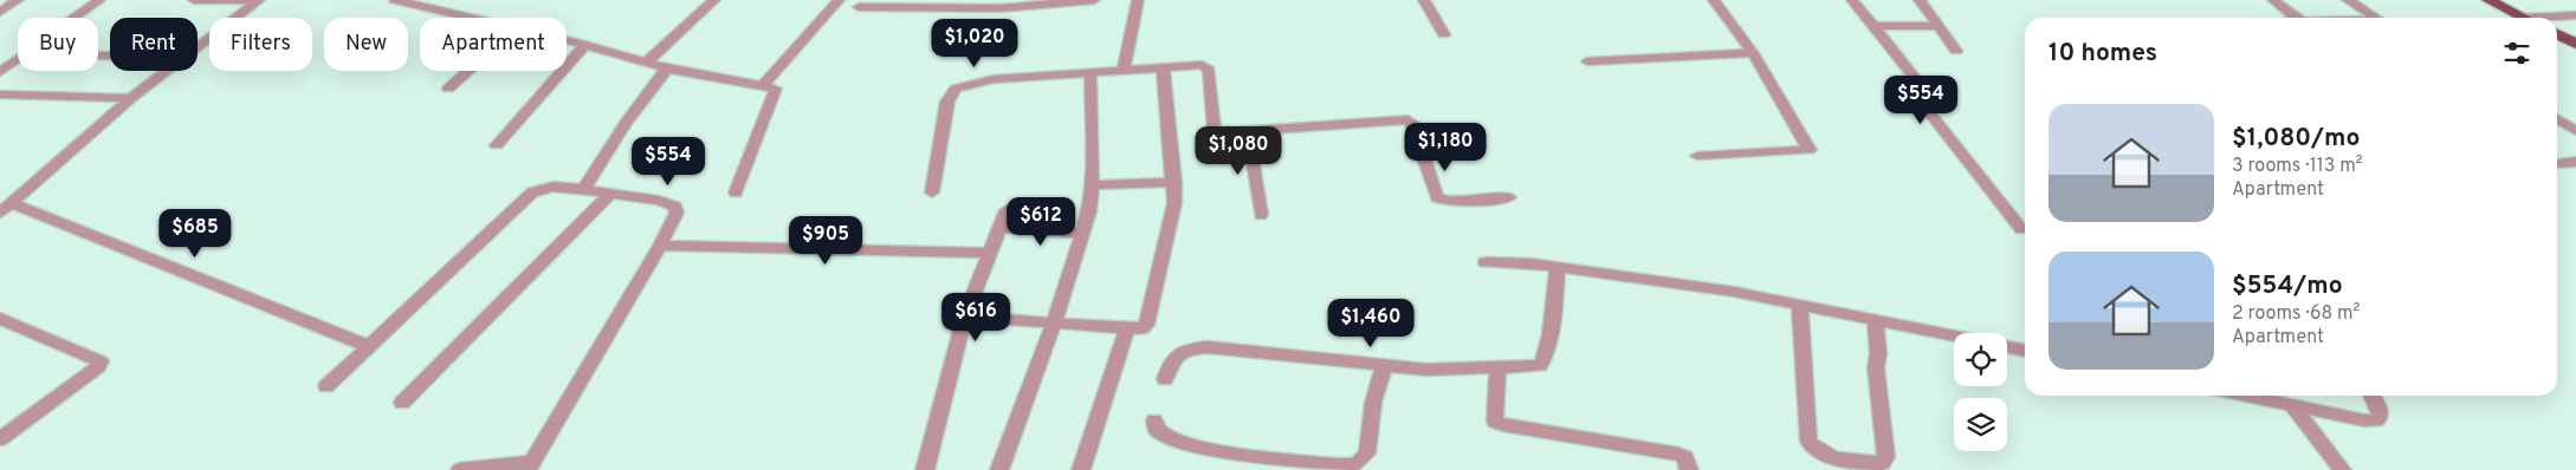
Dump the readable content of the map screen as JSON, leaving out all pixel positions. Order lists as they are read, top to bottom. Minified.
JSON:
{"page":{"chip":["Buy","Rent","Filters","New","Apartment"],"heading":"10 homes","price":["$1,020","$554","$1,180","$1,080","$554","$612","$685","$905","$616","$1,460"],"list":[{"name":"$1,080/mo","note":"3 rooms · 113 m² · Apartment"},{"name":"$554/mo","note":"2 rooms · 68 m² · Apartment"}]}}
